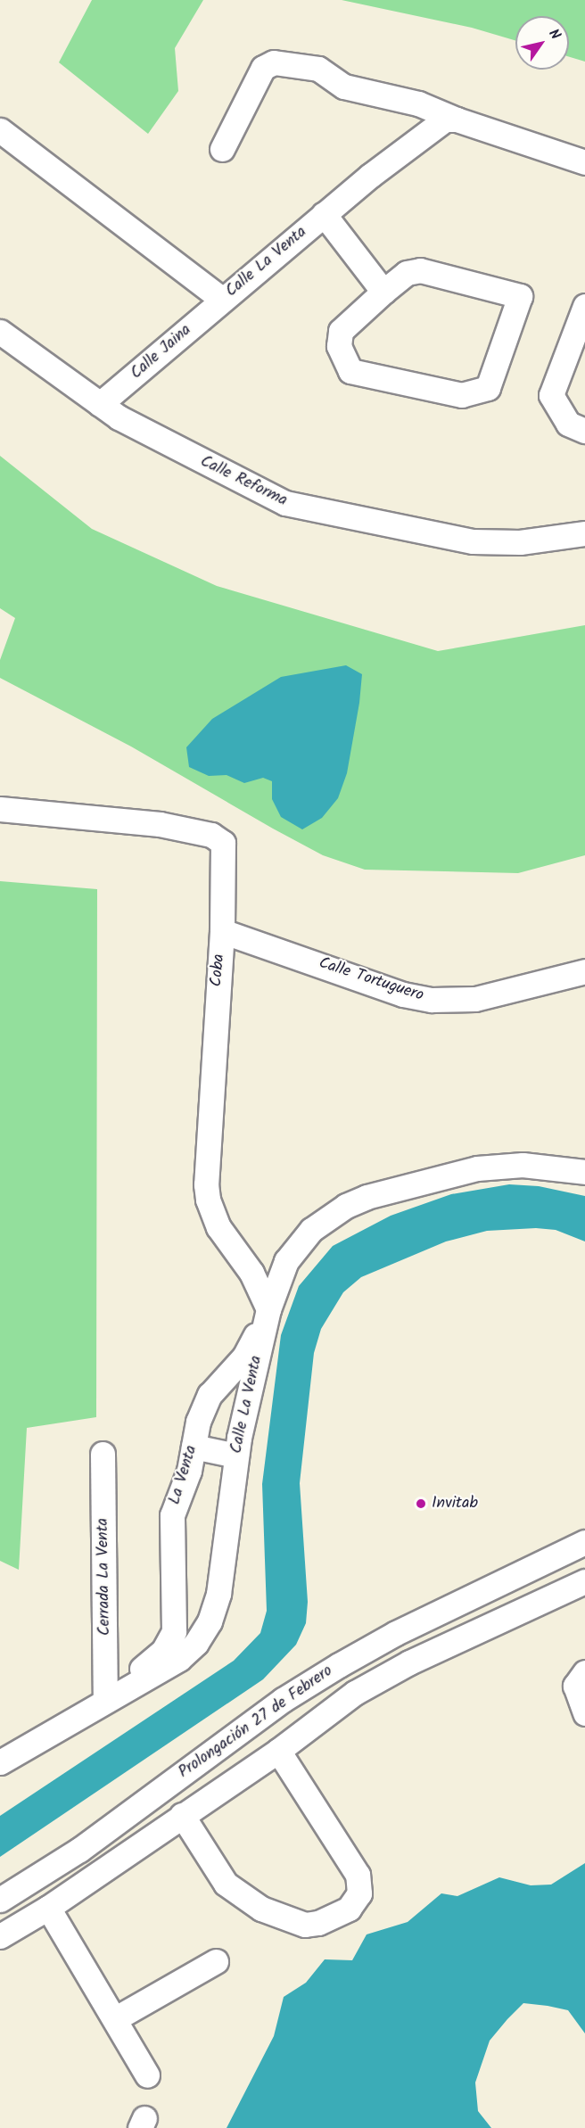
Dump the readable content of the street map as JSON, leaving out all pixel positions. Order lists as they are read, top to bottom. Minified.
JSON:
{"streets":{"street":["Calle La Venta","Calle Jaina","Calle Reforma","Coba","Calle Tortuguero","La Venta","Cerrada La Venta","Prolongación 27 de Febrero"]},"crossings":[["Calle La Venta","Calle Jaina"],["Calle La Venta","Coba"],["Calle La Venta","La Venta"],["Calle La Venta","Cerrada La Venta"],["Calle Jaina","Calle Reforma"],["Coba","Calle Tortuguero"],["Coba","La Venta"],["La Venta","Cerrada La Venta"]],"places":["Invitab"],"north":"top right"}
